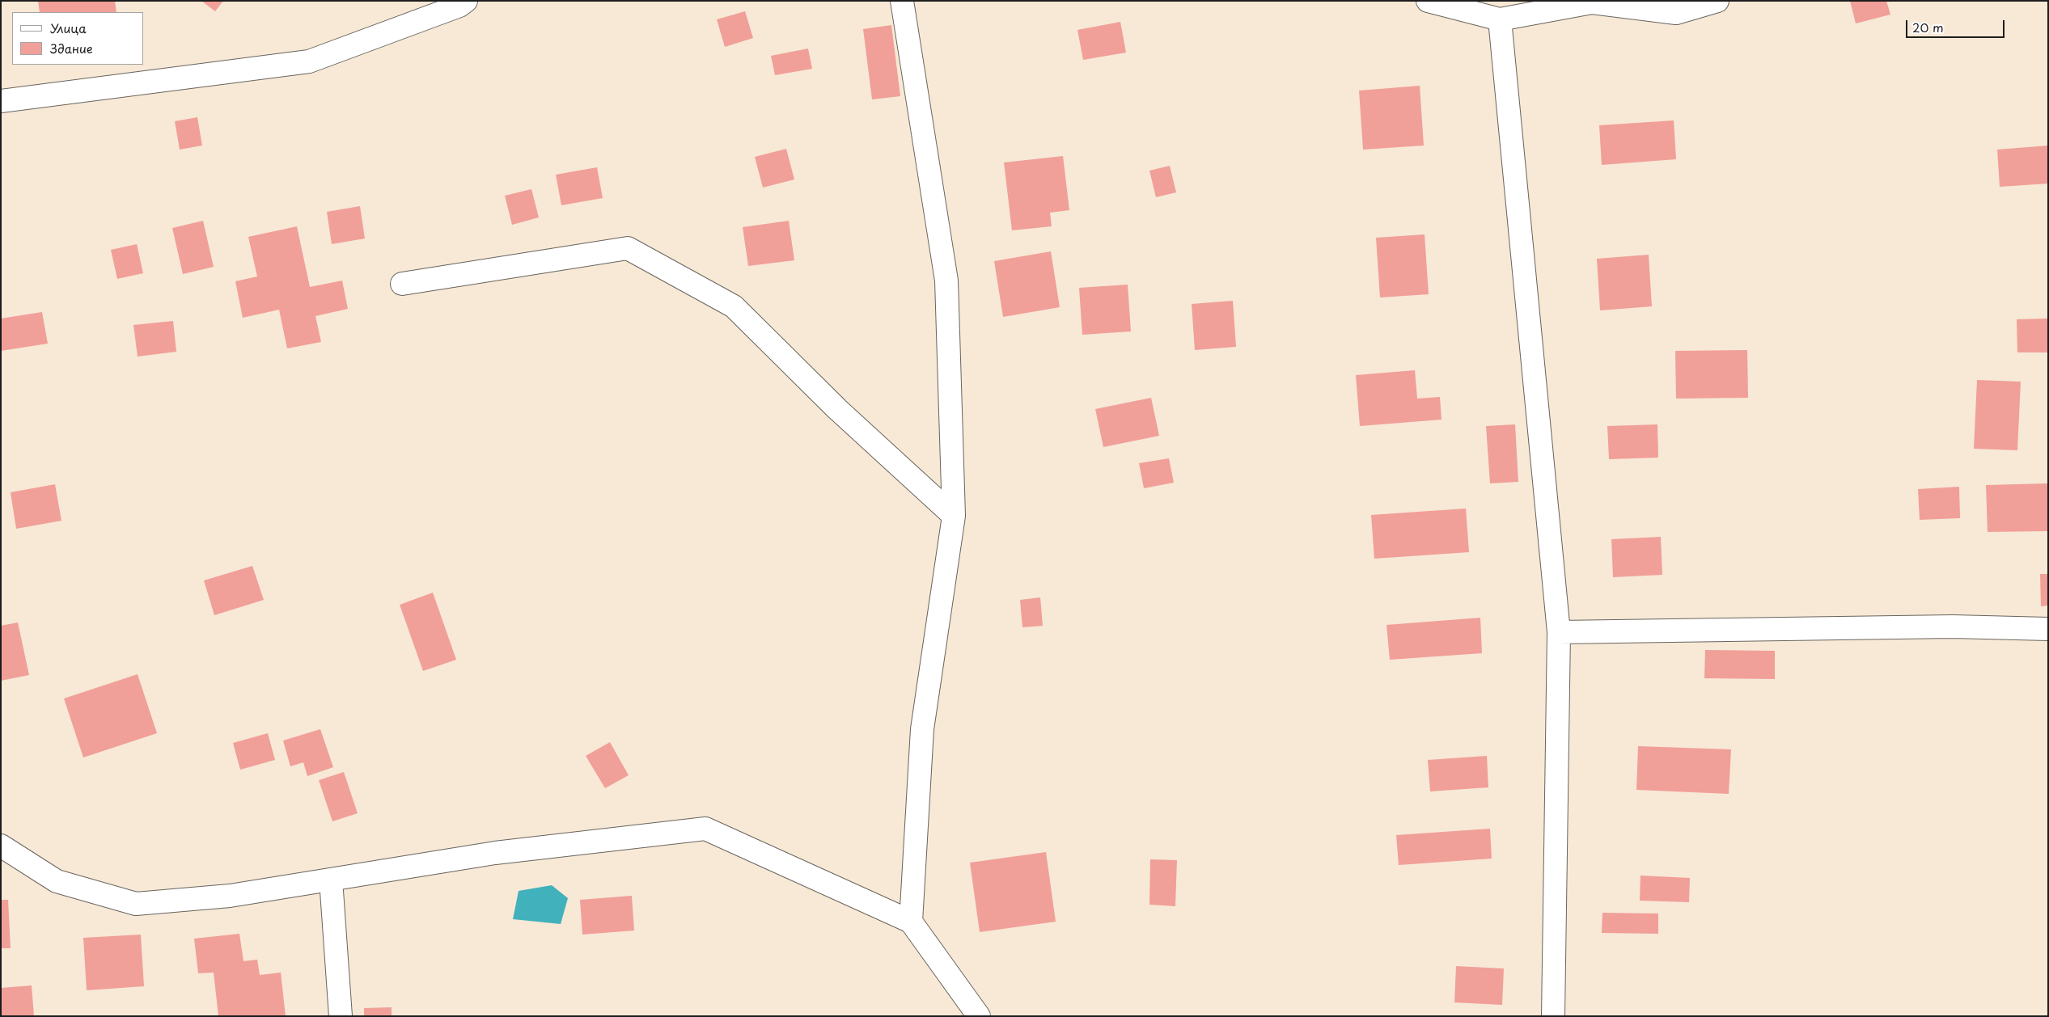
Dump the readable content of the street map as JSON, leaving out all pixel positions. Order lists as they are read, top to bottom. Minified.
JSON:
{"legend":["Улица","Здание"],"scale_bar":"20 m"}
